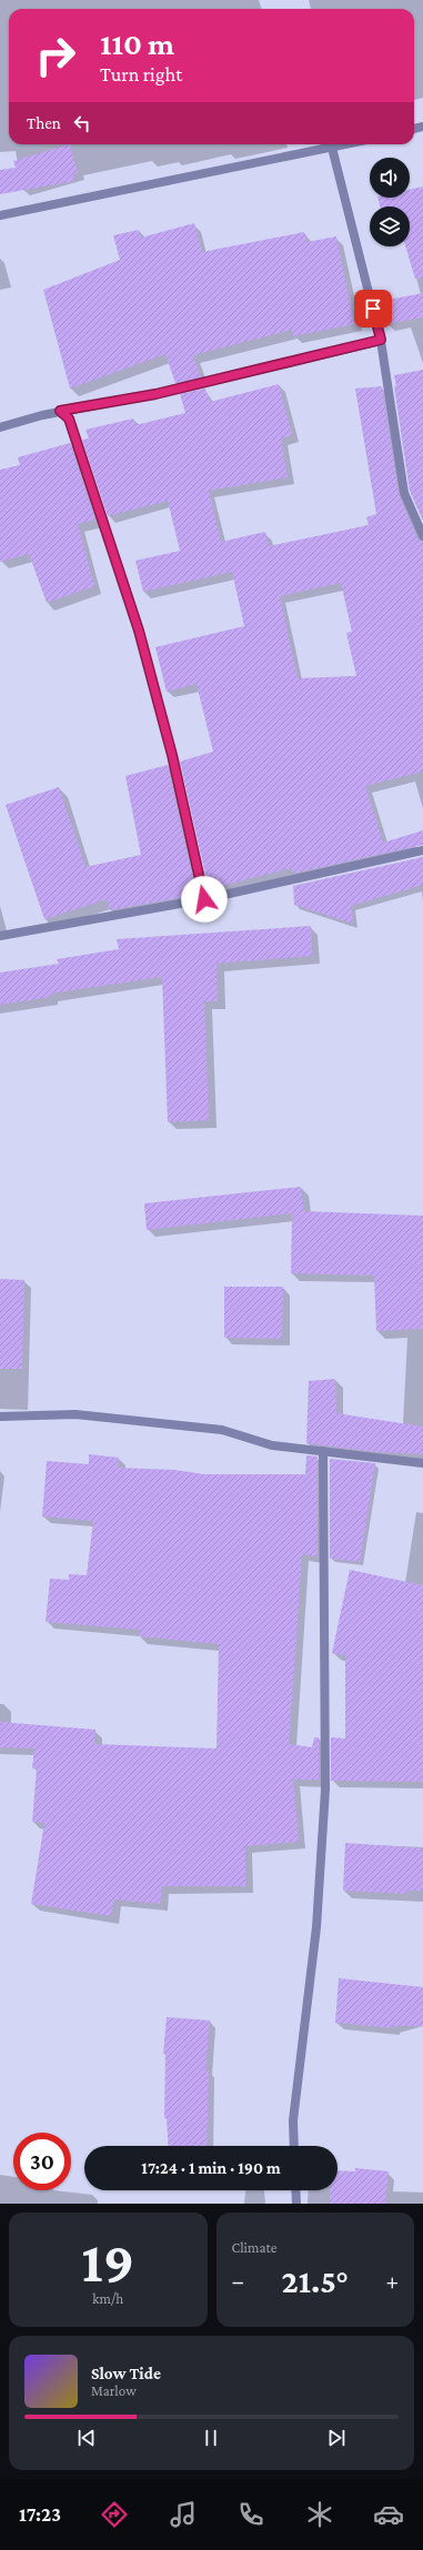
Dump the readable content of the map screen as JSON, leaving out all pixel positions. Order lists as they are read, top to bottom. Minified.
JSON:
{"page":{"turn":["110 m","Turn right"],"then":"Then","limit":"30","trip":"17:24 · 1 min · 190 m","tile":[["19","km/h"],"Climate"],"heat":["−","21.5°","+"],"song":["Slow Tide","Marlow"],"tabs":"17:23"}}
